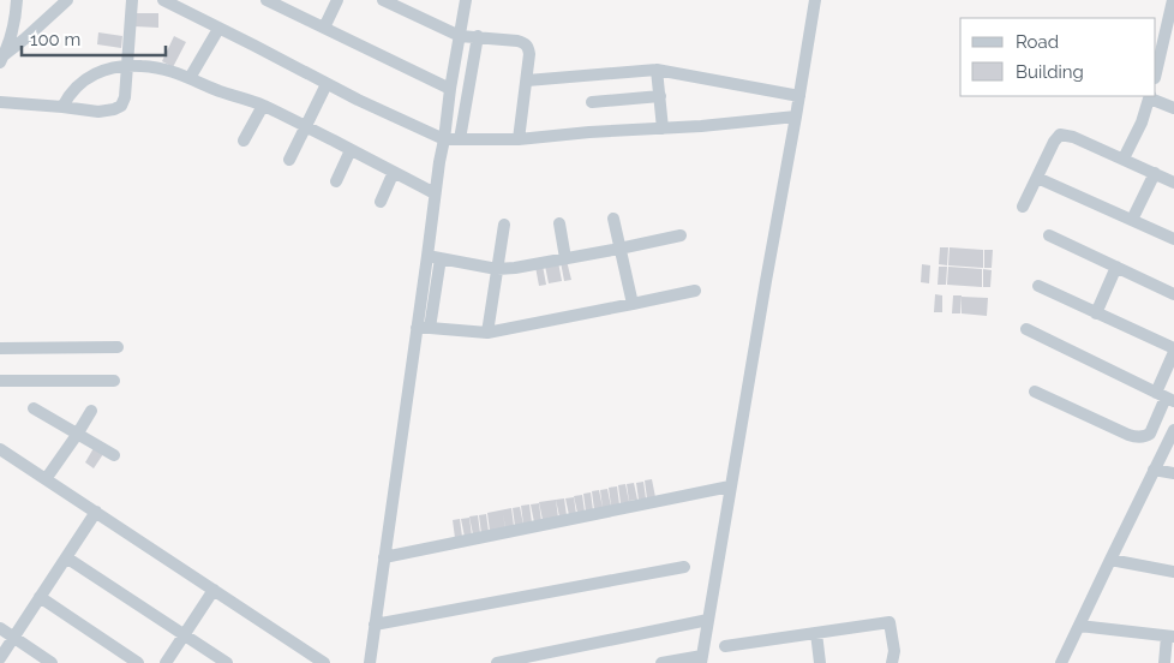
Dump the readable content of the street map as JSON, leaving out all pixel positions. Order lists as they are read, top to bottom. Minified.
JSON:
{"legend":["Road","Building"],"scale_bar":"100 m"}
